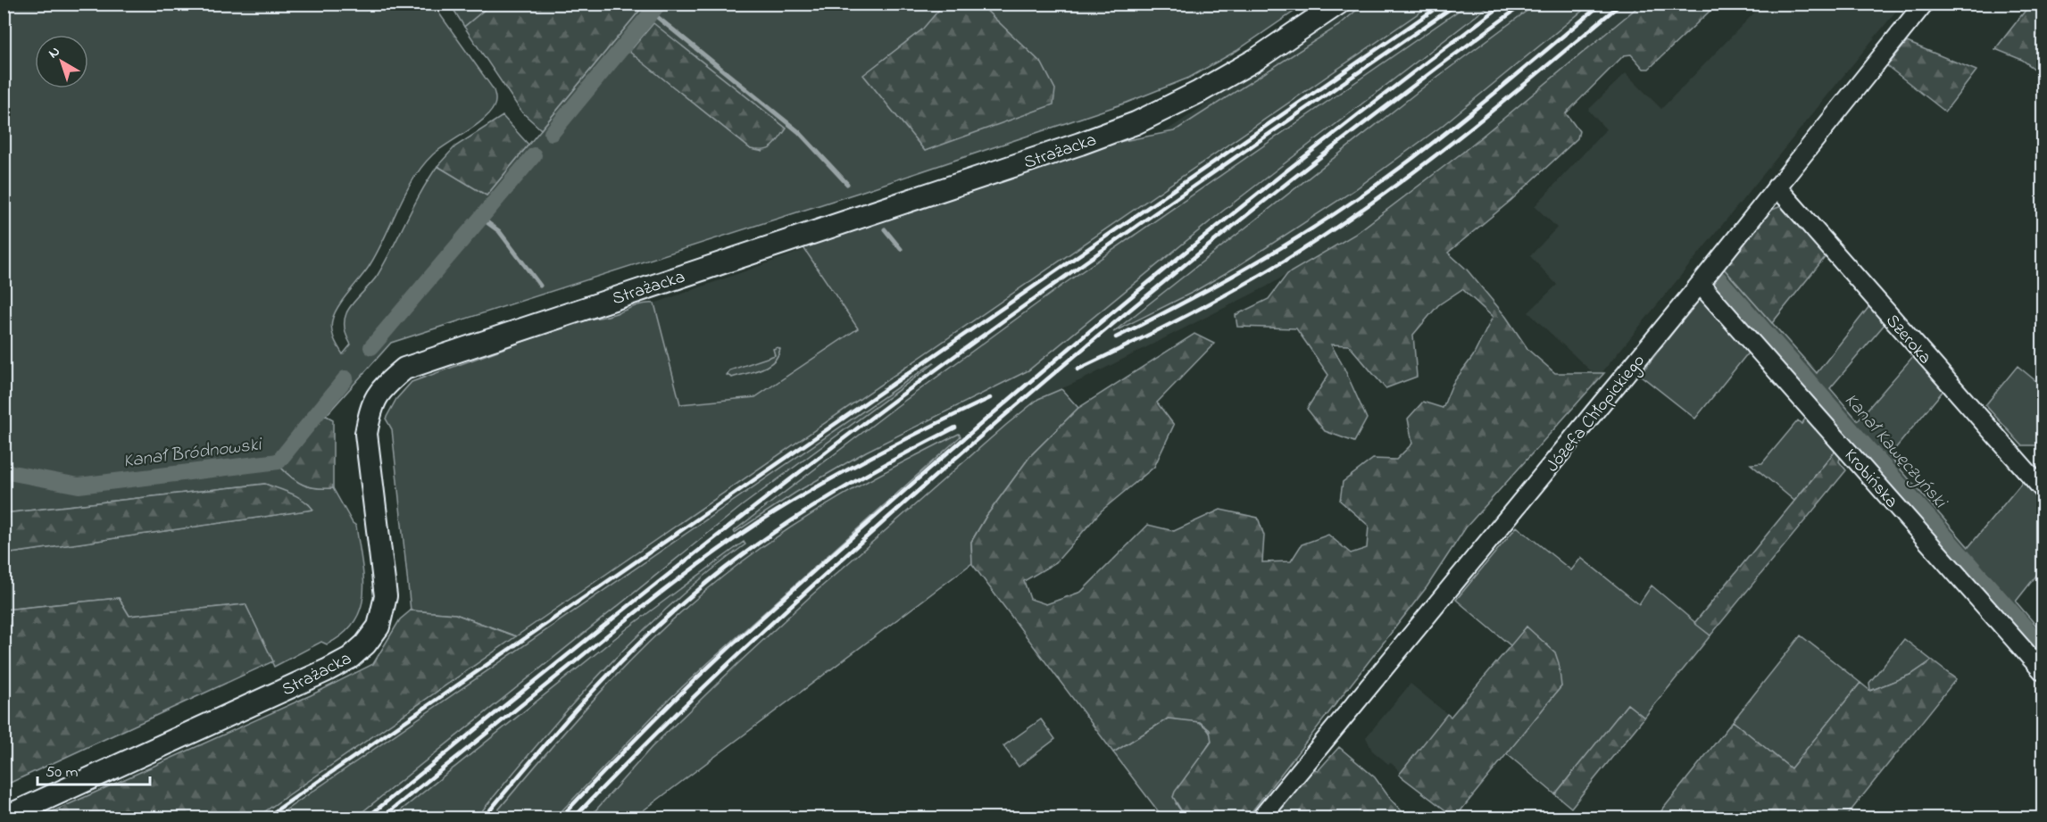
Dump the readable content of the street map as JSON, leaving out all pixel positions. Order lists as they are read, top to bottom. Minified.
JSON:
{"streets":{"main road":["Strażacka"],"street":["Szeroka","Józefa Chłopickiego","Krobińska"]},"crossings":[["Szeroka","Józefa Chłopickiego"],["Józefa Chłopickiego","Krobińska"]],"water":["Kanał Kawęczyński","Kanał Bródnowski"],"scale_bar":"50 m","north":"top left"}
